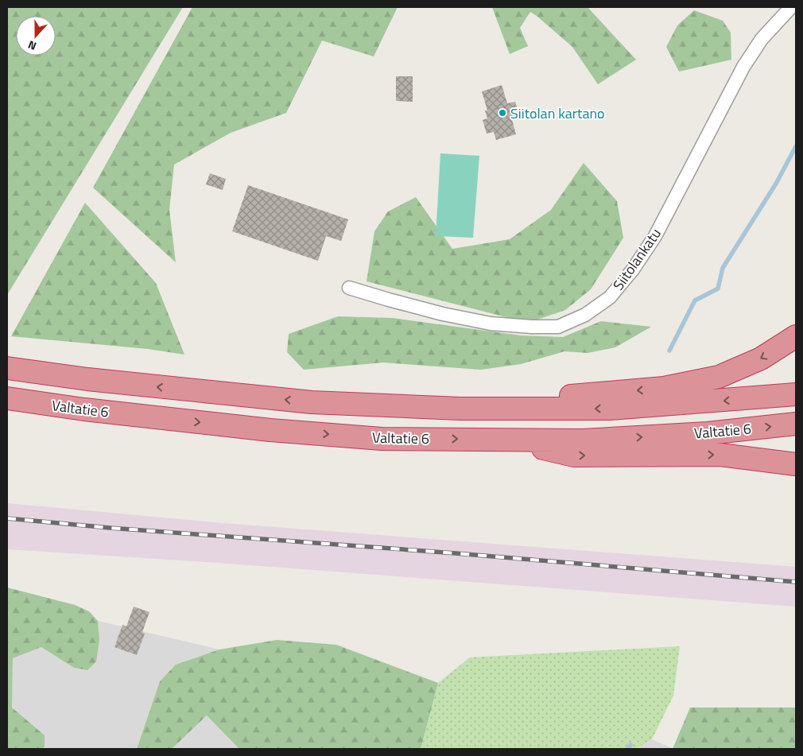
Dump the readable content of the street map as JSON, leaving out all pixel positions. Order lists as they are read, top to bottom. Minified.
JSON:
{"streets":{"highway":["Valtatie 6"],"street":["Siitolankatu"]},"places":["Siitolan kartano"],"north":"bottom"}
